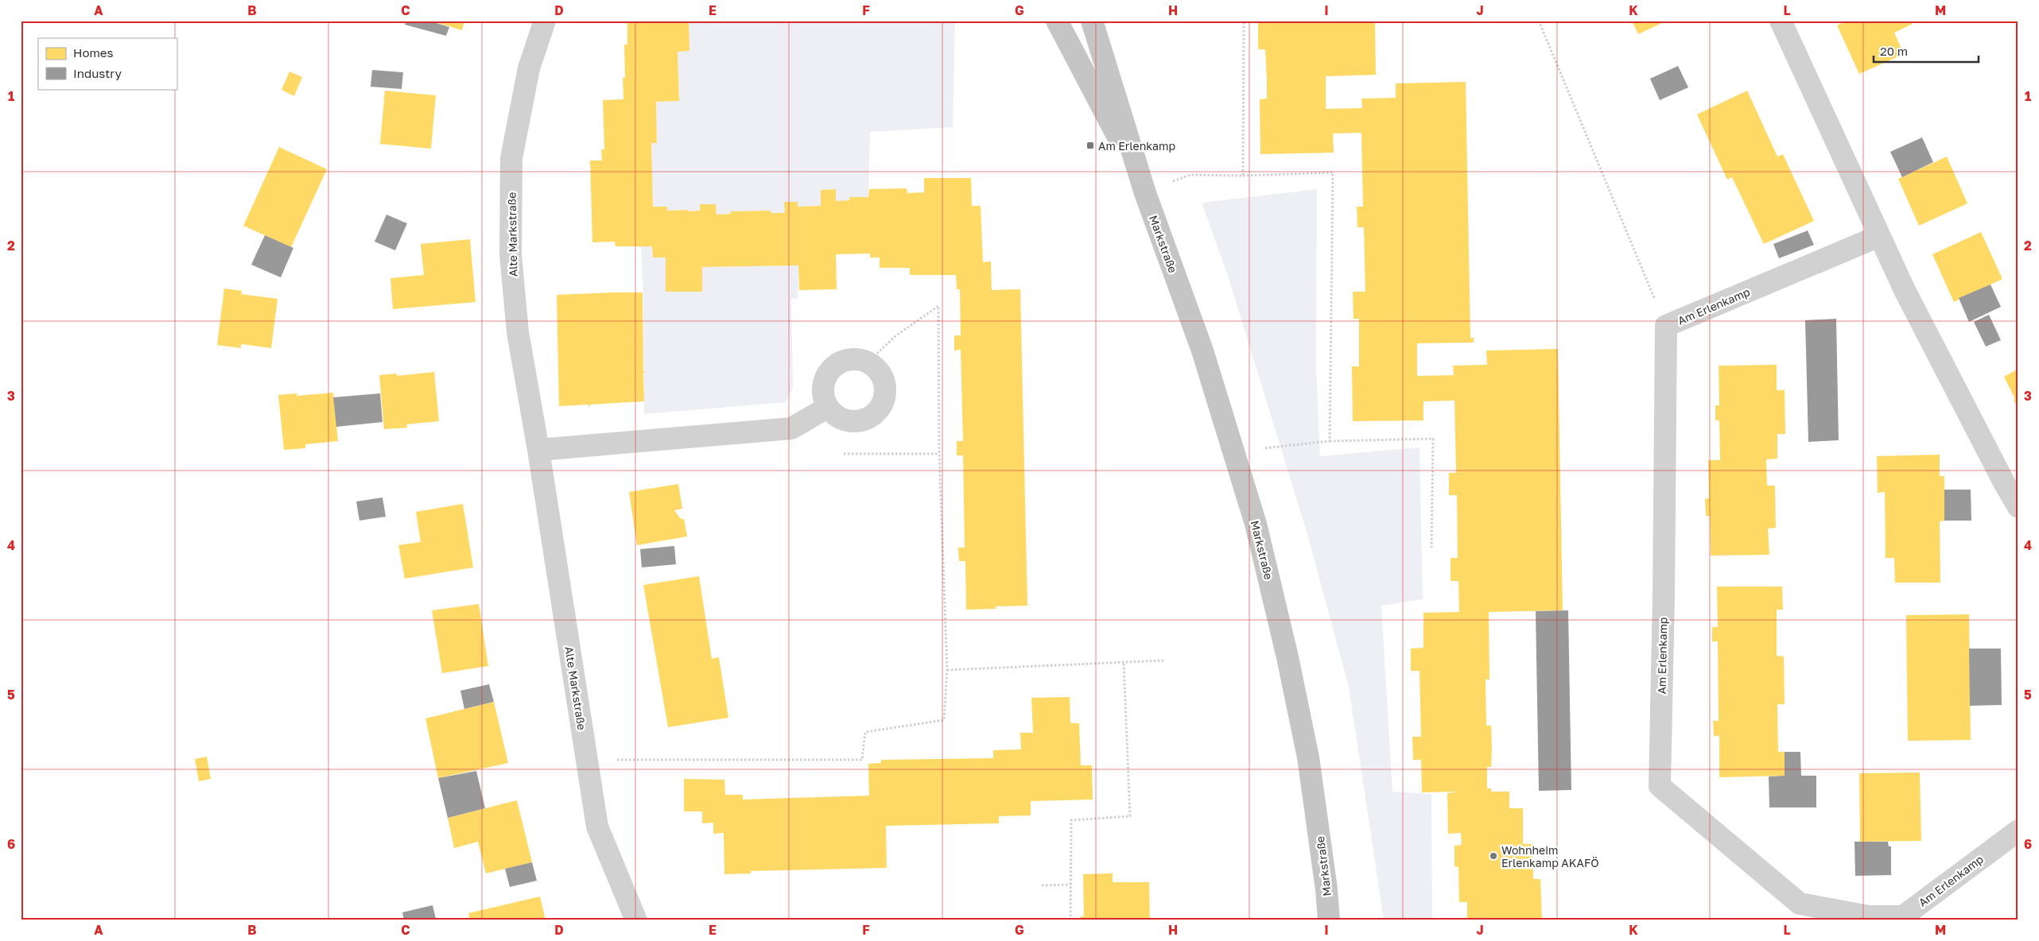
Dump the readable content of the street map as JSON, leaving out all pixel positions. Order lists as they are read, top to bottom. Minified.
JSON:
{"streets":{"main road":["Markstraße"],"street":["Alte Markstraße","Am Erlenkamp"]},"places":{"transit":["Am Erlenkamp"],"other":["Wohnheim Erlenkamp AKAFÖ"]},"legend":["Homes","Industry"],"scale_bar":"20 m","grid":{"columns":["A","B","C","D","E","F","G","H","I","J","K","L","M"],"rows":["1","2","3","4","5","6"]}}
